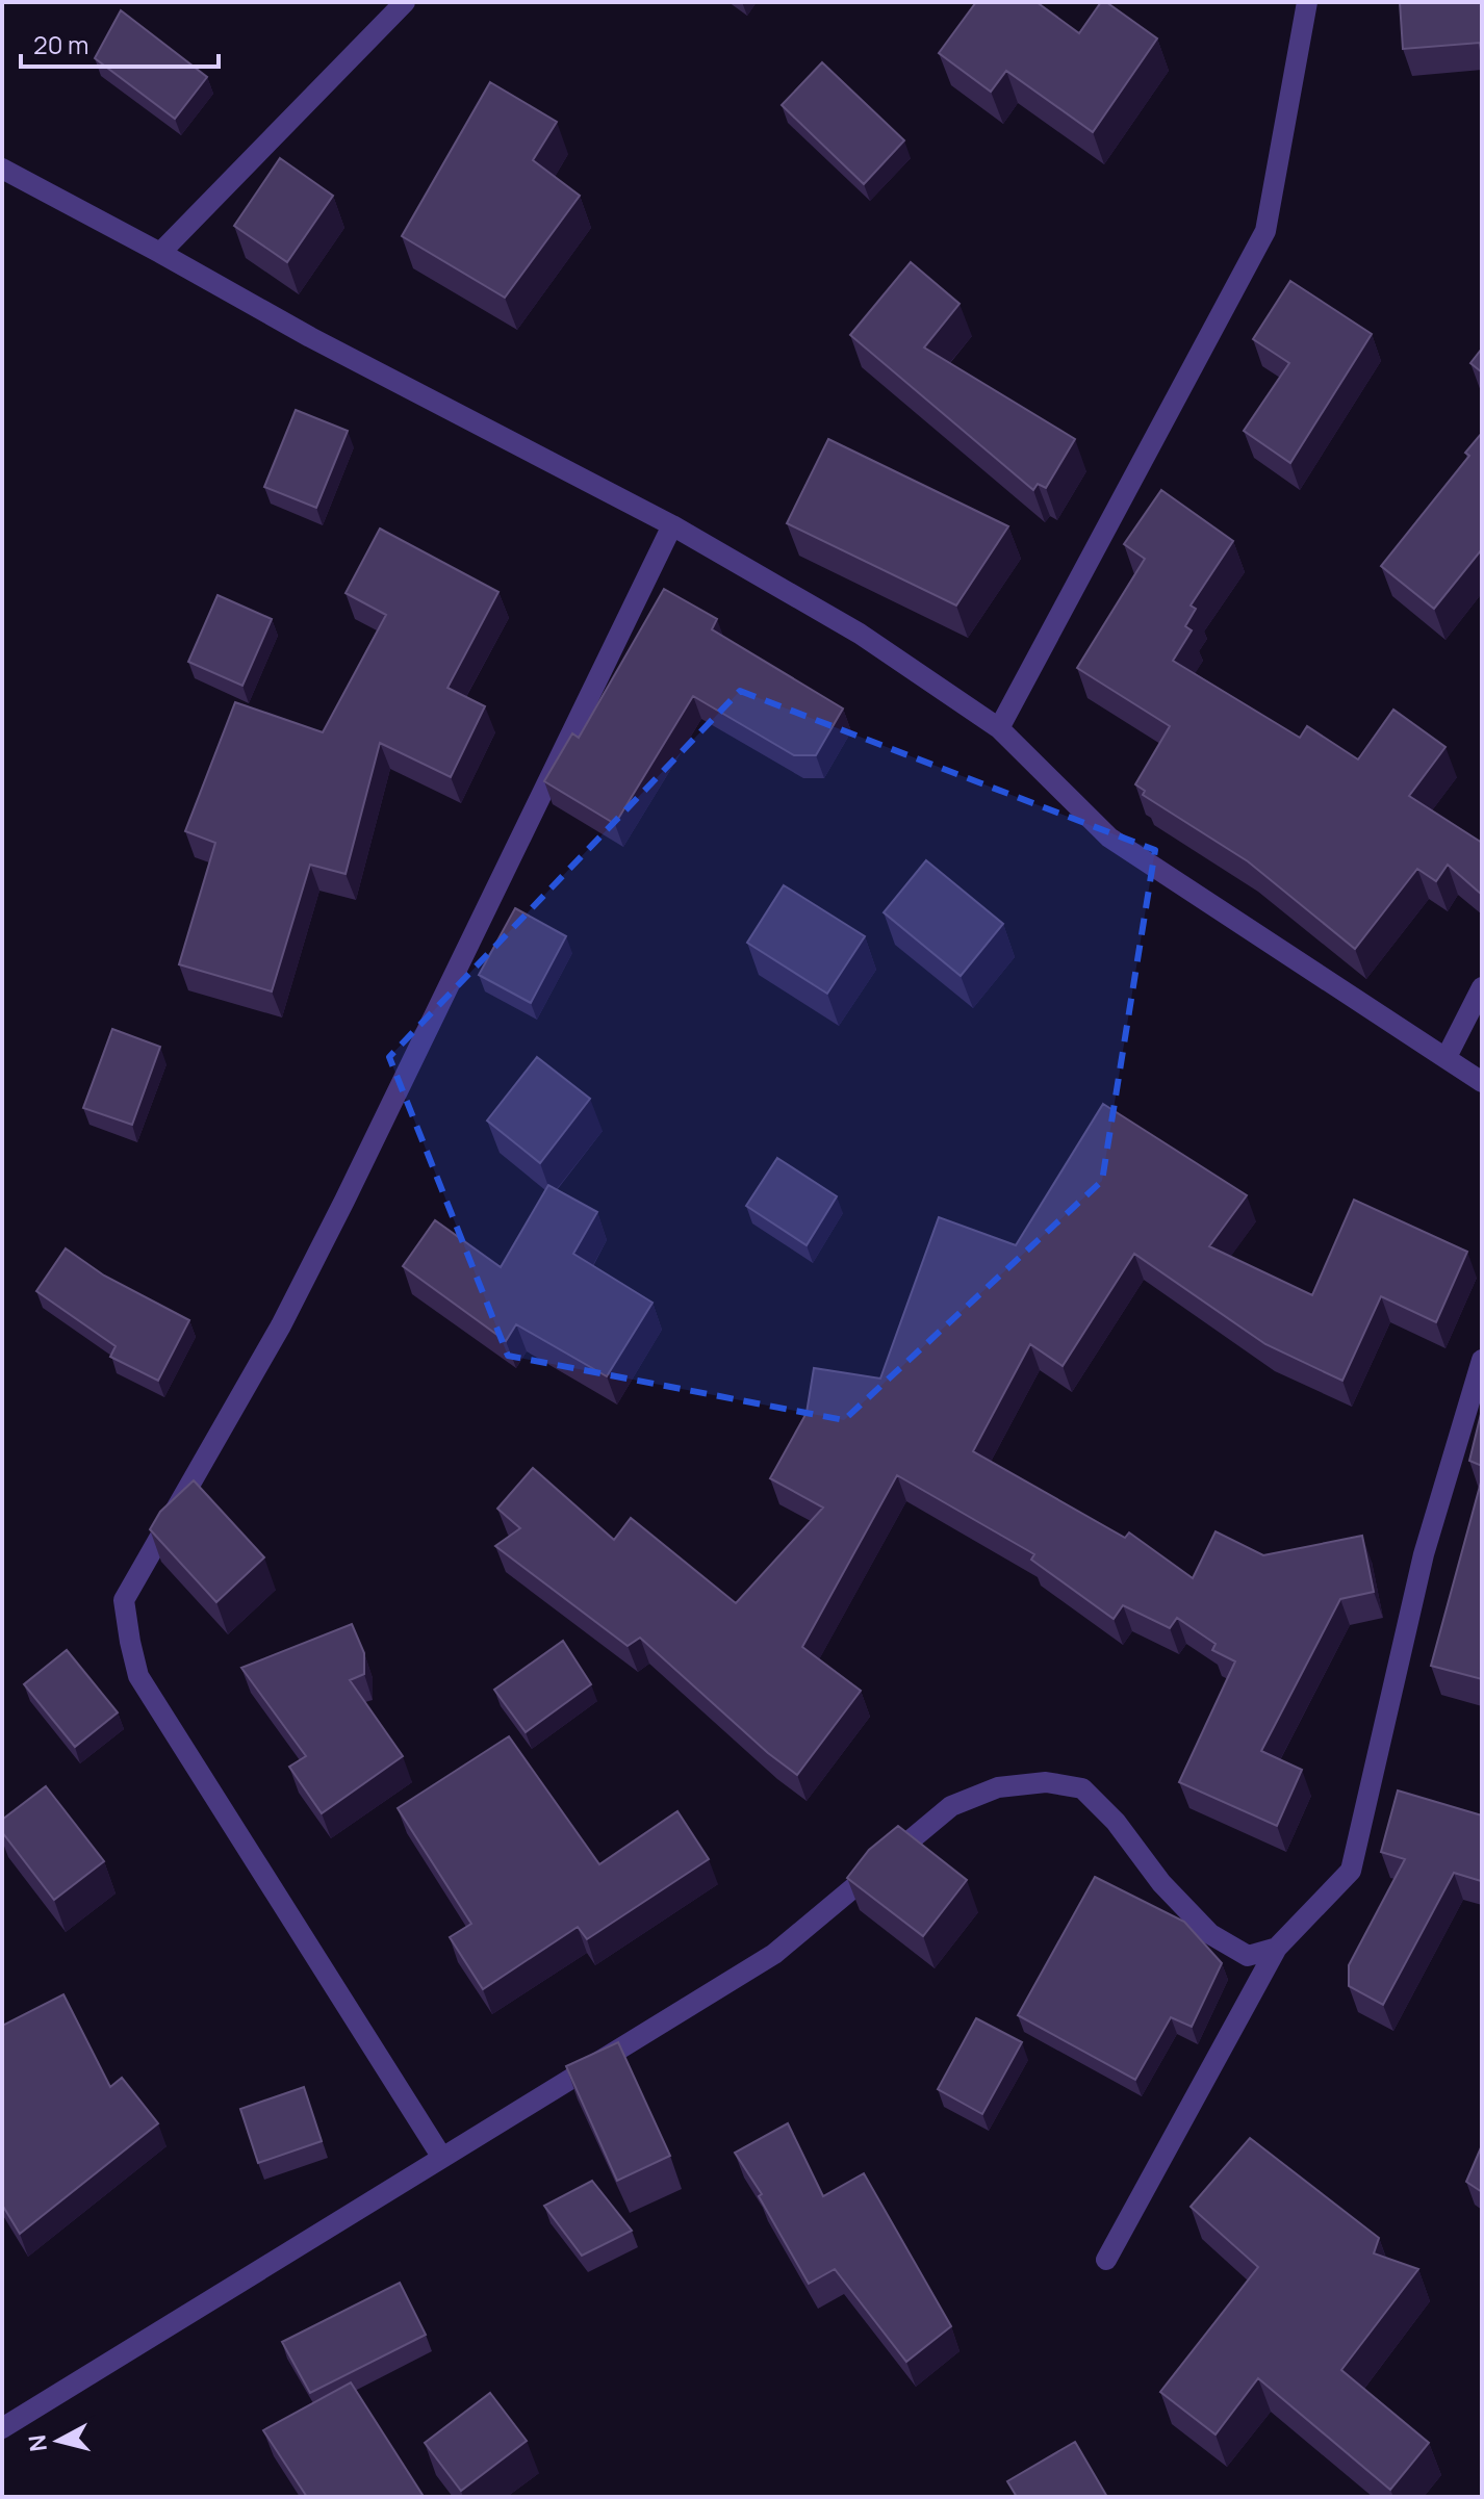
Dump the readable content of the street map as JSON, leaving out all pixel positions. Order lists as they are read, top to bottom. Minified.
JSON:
{"scale_bar":"20 m","north":"left"}
